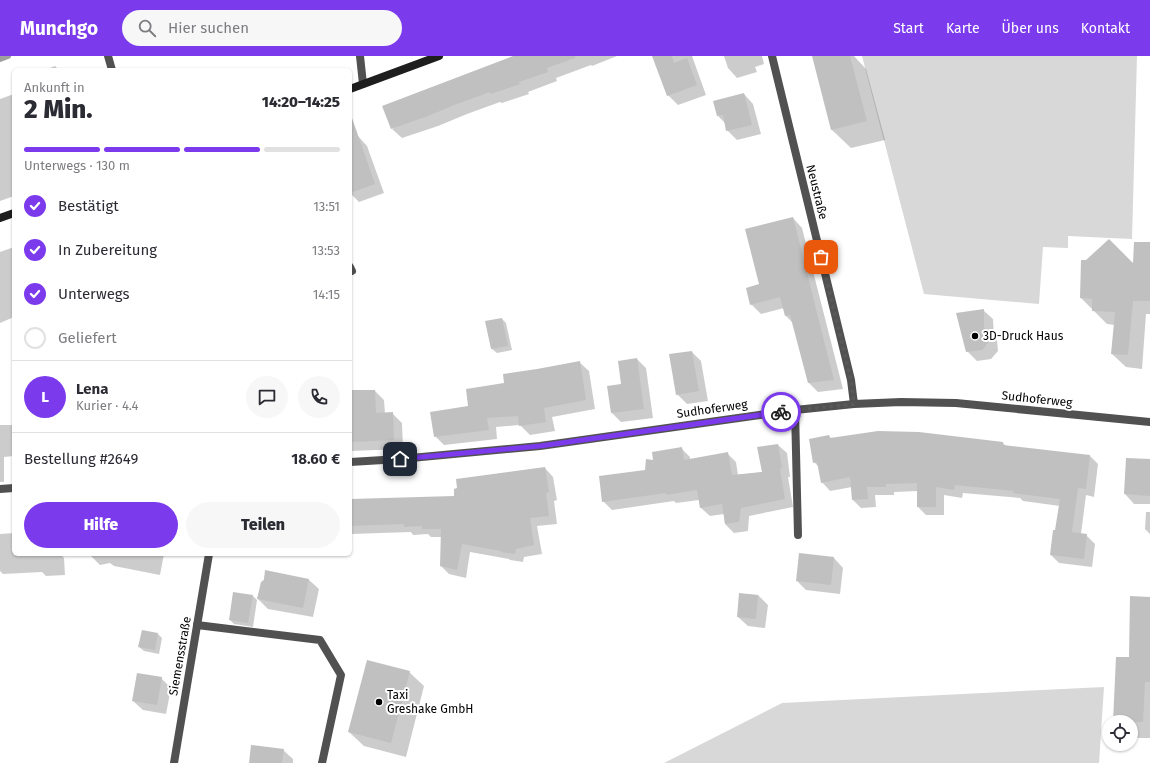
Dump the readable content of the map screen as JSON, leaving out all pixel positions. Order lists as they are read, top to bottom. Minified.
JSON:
{"streets":{"street":["Neustraße","Sudhoferweg","Siemensstraße"]},"crossings":[["Neustraße","Sudhoferweg"]],"places":["3D-Druck Haus","Taxi Greshake GmbH"],"page":{"header":"Munchgo","search":"Hier suchen","nav":["Start","Karte","Über uns","Kontakt"],"heading":["2 Min.","Ankunft in","14:20–14:25"],"panel":["Lena","Kurier · 4.4","Bestellung #2649","18.60 €"],"bar":"Unterwegs · 130 m","list":[["Bestätigt","13:51"],["In Zubereitung","13:53"],["Unterwegs","14:15"],"Geliefert"],"round":"L","buttons":["Hilfe","Teilen"]}}
